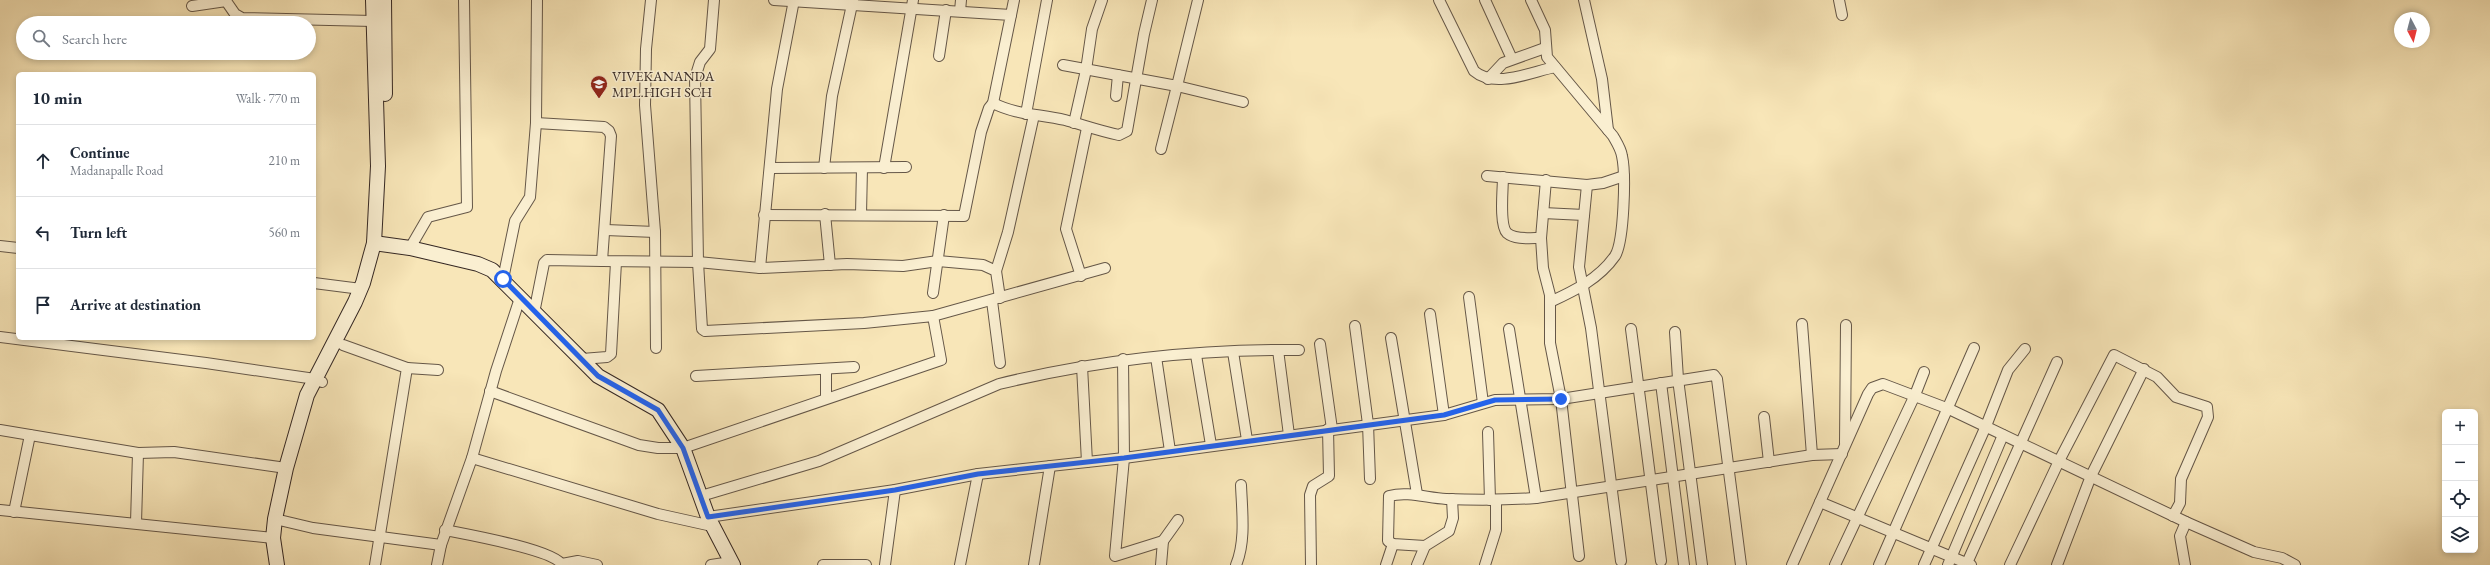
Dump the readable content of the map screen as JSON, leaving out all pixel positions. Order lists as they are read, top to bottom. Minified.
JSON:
{"places":{"school or university":["VIVEKANANDA MPL.HIGH SCH"]},"north":"bottom","page":{"search":"Search here","heading":["10 min","Walk · 770 m"],"list":[["Continue","Madanapalle Road","210 m"],["Turn left","560 m"],"Arrive at destination"],"map_buttons":["+","−"]}}
